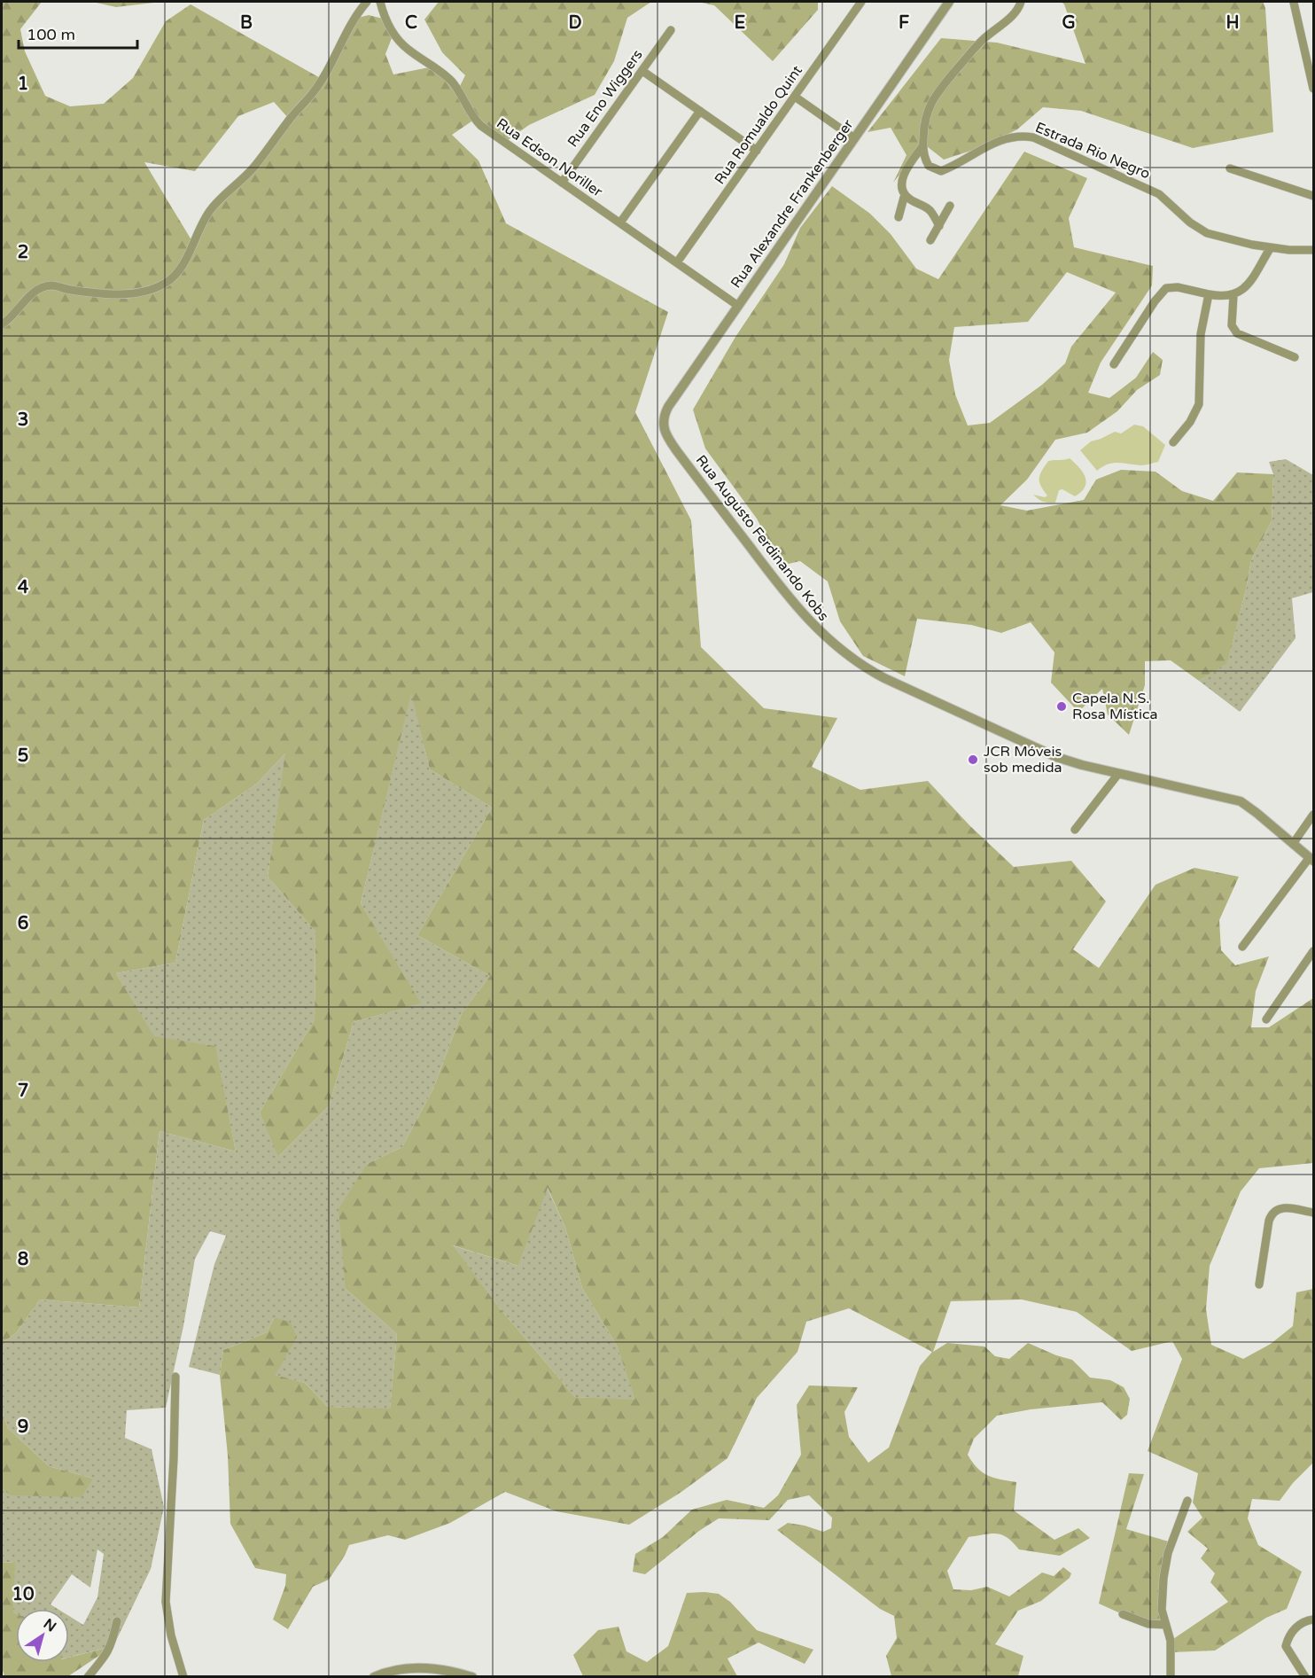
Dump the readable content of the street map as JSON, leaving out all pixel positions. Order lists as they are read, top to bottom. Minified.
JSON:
{"streets":{"street":["Rua Eno Wiggers","Rua Romualdo Quint","Estrada Rio Negro","Rua Edson Noriller","Rua Alexandre Frankenberger","Rua Augusto Ferdinando Kobs"]},"crossings":[["Rua Eno Wiggers","Rua Edson Noriller"],["Rua Romualdo Quint","Rua Edson Noriller"],["Rua Edson Noriller","Rua Alexandre Frankenberger"],["Rua Alexandre Frankenberger","Rua Augusto Ferdinando Kobs"]],"places":["Capela N.S. Rosa Mística","JCR Móveis sob medida"],"scale_bar":"100 m","north":"top right","grid":{"columns":["B","C","D","E","F","G","H"],"rows":["1","2","3","4","5","6","7","8","9","10"]}}
